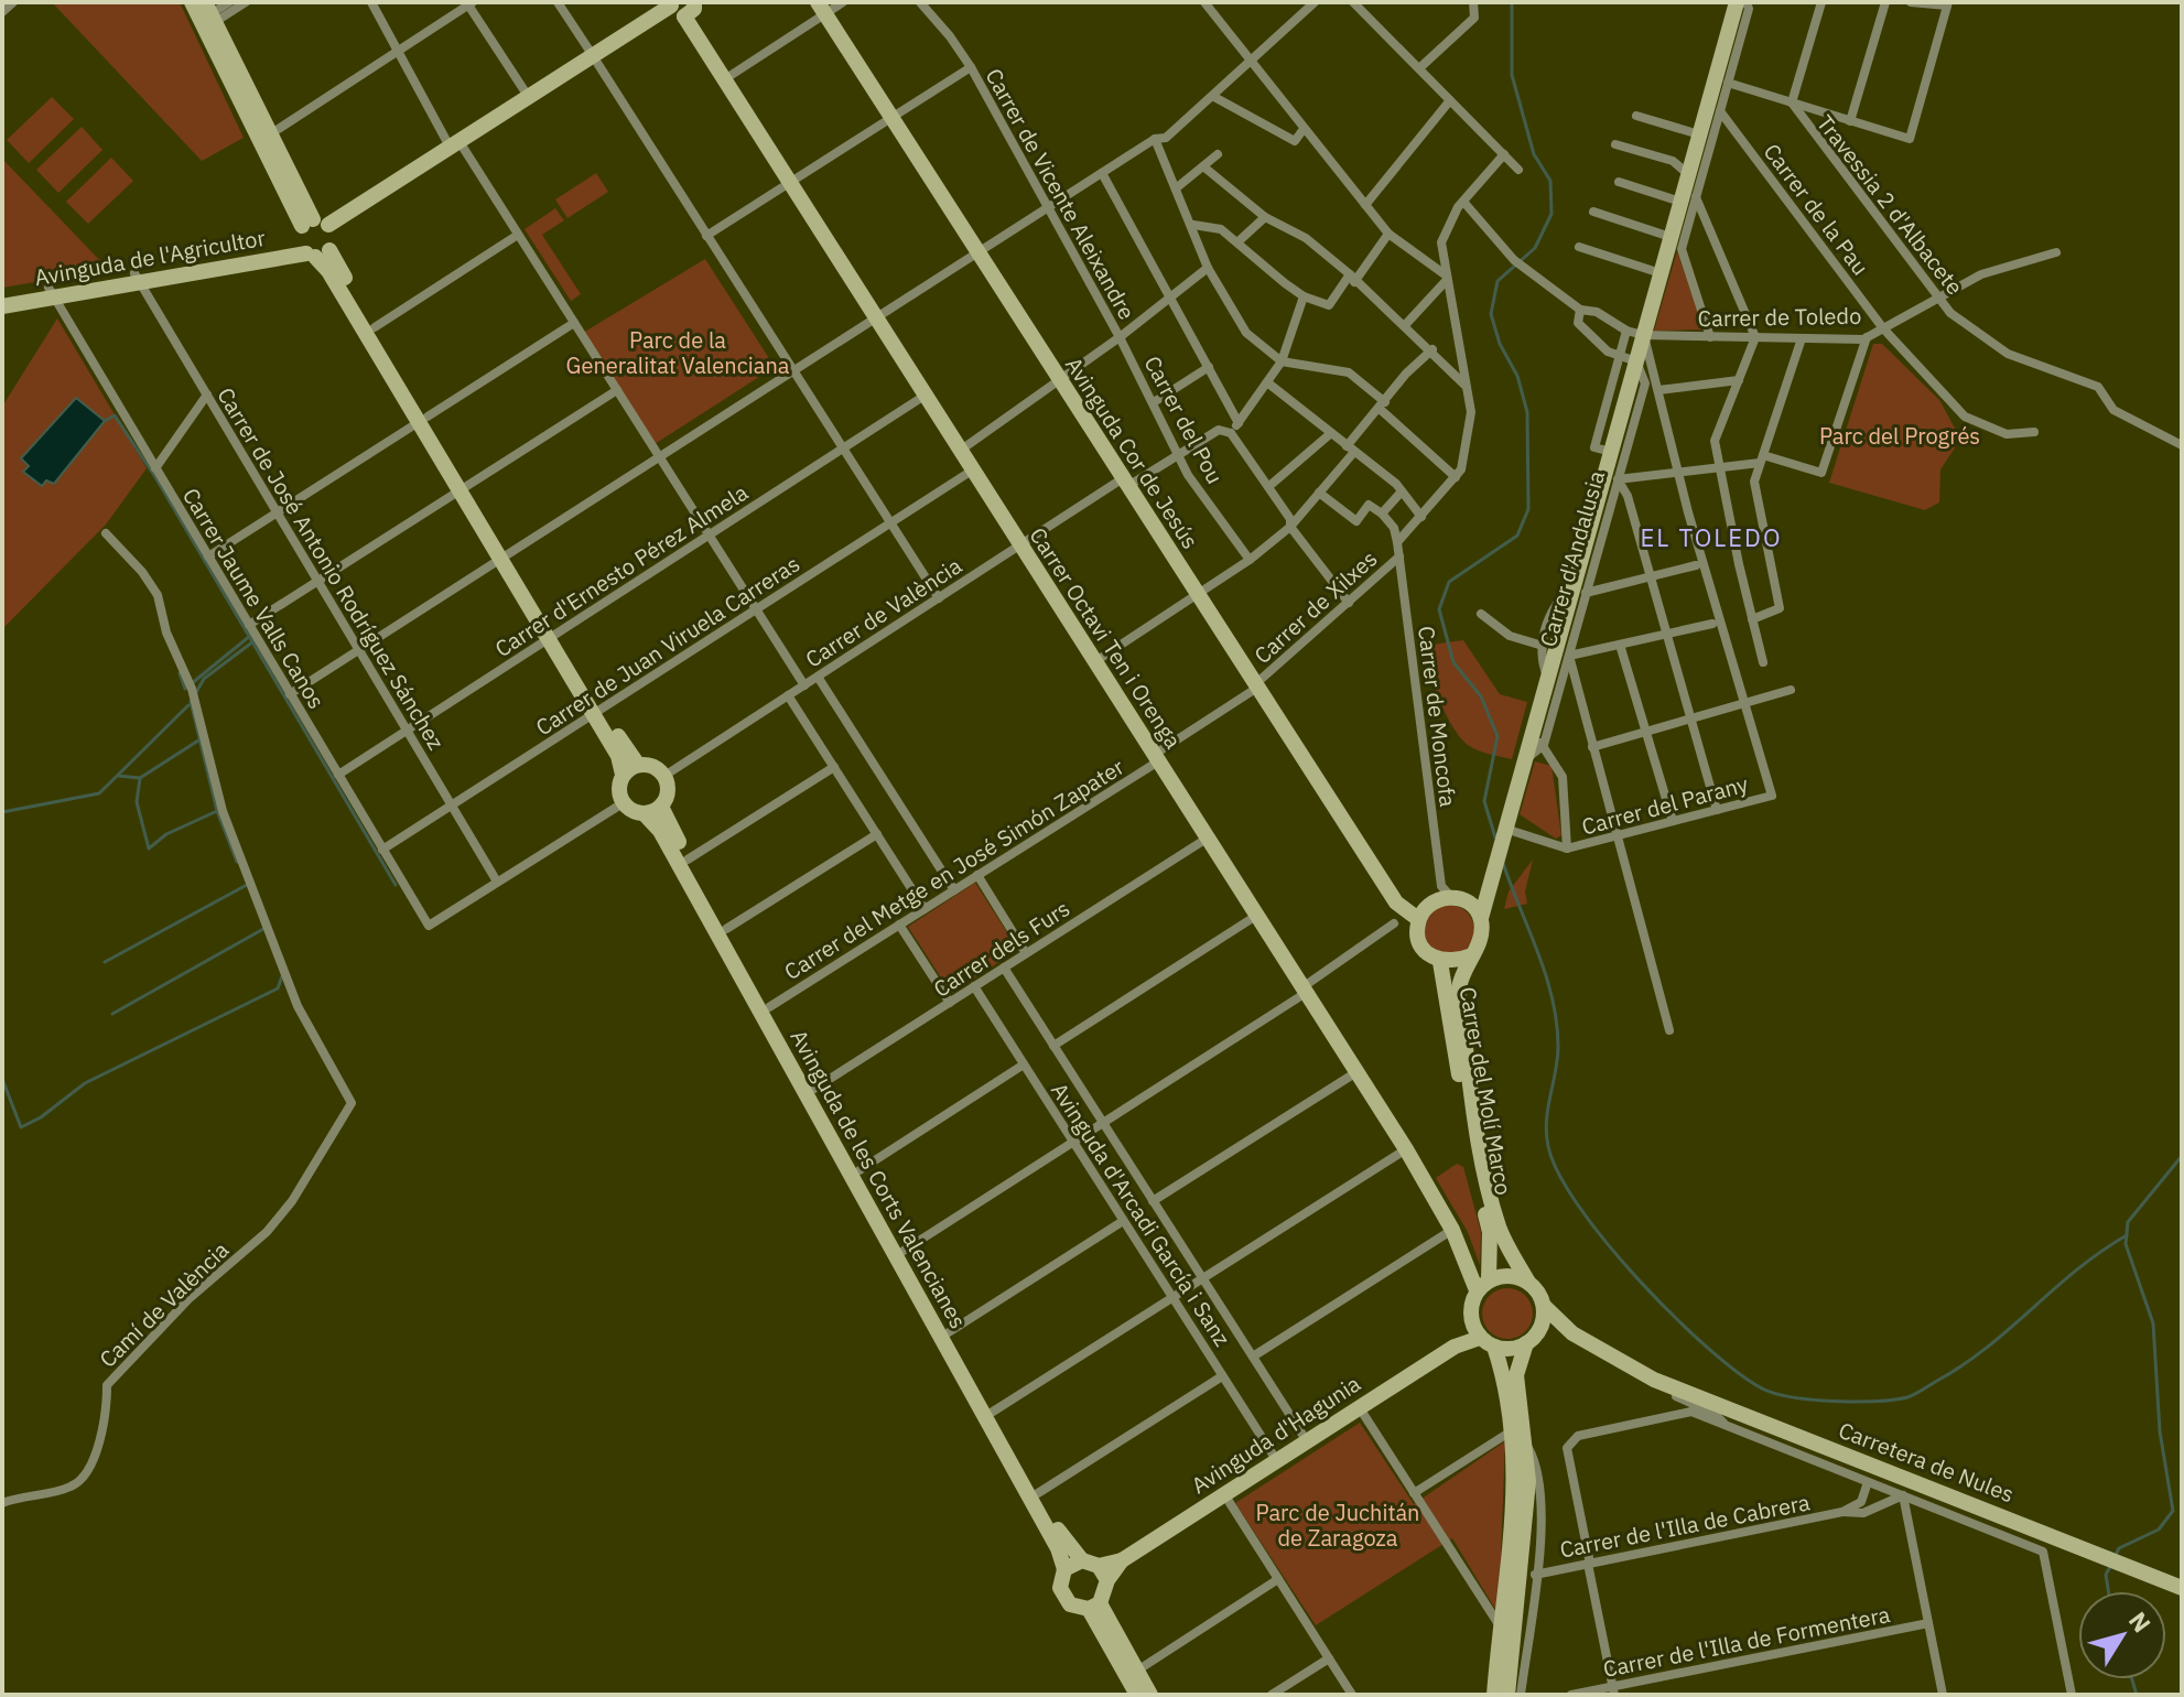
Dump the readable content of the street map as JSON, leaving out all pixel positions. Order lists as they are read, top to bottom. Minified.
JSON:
{"streets":{"street":["Carrer de Vicente Aleixandre","Travessia 2 d'Albacete","Carrer de la Pau","Avinguda de l'Agricultor","Carrer de Toledo","Carrer del Pou","Avinguda Cor de Jesús","Carrer d'Andalusia","Carrer de José Antonio Rodríguez Sánchez","Carrer d'Ernesto Pérez Almela","Carrer Jaume Valls Canos","Carrer de Xilxes","Carrer de València","Carrer Octavi Ten i Orenga","Carrer de Juan Viruela Carreras","Carrer de Moncofa","Carrer del Parany","Carrer del Metge en José Simón Zapater","Carrer dels Furs","Carrer del Molí Marco","Avinguda de les Corts Valencianes","Avinguda d'Arcadi García i Sanz","Camí de València","Avinguda d'Hagunia","Carretera de Nules","Carrer de l'Illa de Cabrera","Carrer de l'Illa de Formentera"]},"crossings":[["Carrer de Vicente Aleixandre","Carrer del Pou"],["Travessia 2 d'Albacete","Carrer de Toledo"],["Carrer de la Pau","Carrer de Toledo"],["Carrer de la Pau","Carrer d'Andalusia"],["Avinguda de l'Agricultor","Carrer de José Antonio Rodríguez Sánchez"],["Avinguda de l'Agricultor","Carrer Jaume Valls Canos"],["Carrer de Toledo","Carrer d'Andalusia"],["Carrer del Pou","Carrer de València"],["Avinguda Cor de Jesús","Carrer d'Andalusia"],["Avinguda Cor de Jesús","Carrer de Xilxes"],["Avinguda Cor de Jesús","Carrer de València"],["Avinguda Cor de Jesús","Carrer de Moncofa"],["Avinguda Cor de Jesús","Carrer del Molí Marco"],["Carrer d'Andalusia","Carrer de Moncofa"],["Carrer d'Andalusia","Carrer del Parany"],["Carrer d'Andalusia","Carrer del Molí Marco"],["Carrer de José Antonio Rodríguez Sánchez","Carrer d'Ernesto Pérez Almela"],["Carrer de José Antonio Rodríguez Sánchez","Carrer Jaume Valls Canos"],["Carrer de José Antonio Rodríguez Sánchez","Carrer de Juan Viruela Carreras"],["Carrer d'Ernesto Pérez Almela","Carrer Jaume Valls Canos"],["Carrer d'Ernesto Pérez Almela","Carrer Octavi Ten i Orenga"],["Carrer Jaume Valls Canos","Carrer de Juan Viruela Carreras"],["Carrer de Xilxes","Carrer Octavi Ten i Orenga"],["Carrer de Xilxes","Carrer de Moncofa"],["Carrer de Xilxes","Carrer del Metge en José Simón Zapater"],["Carrer de València","Carrer Octavi Ten i Orenga"],["Carrer de València","Avinguda de les Corts Valencianes"],["Carrer Octavi Ten i Orenga","Carrer de Juan Viruela Carreras"],["Carrer Octavi Ten i Orenga","Carrer del Metge en José Simón Zapater"],["Carrer Octavi Ten i Orenga","Carrer dels Furs"],["Carrer Octavi Ten i Orenga","Carrer del Molí Marco"],["Carrer Octavi Ten i Orenga","Avinguda d'Hagunia"],["Carrer Octavi Ten i Orenga","Carretera de Nules"],["Carrer de Moncofa","Carrer del Molí Marco"],["Carrer del Metge en José Simón Zapater","Avinguda de les Corts Valencianes"],["Carrer dels Furs","Avinguda de les Corts Valencianes"],["Carrer dels Furs","Avinguda d'Arcadi García i Sanz"],["Carrer del Molí Marco","Avinguda d'Hagunia"],["Carrer del Molí Marco","Carretera de Nules"],["Avinguda de les Corts Valencianes","Avinguda d'Hagunia"],["Avinguda d'Arcadi García i Sanz","Avinguda d'Hagunia"],["Avinguda d'Hagunia","Carretera de Nules"],["Carretera de Nules","Carrer de l'Illa de Cabrera"]],"districts":["EL TOLEDO"],"parks":["Parc de la Generalitat Valenciana","Parc del Progrés","Parc de Juchitán de Zaragoza"],"north":"top right"}
